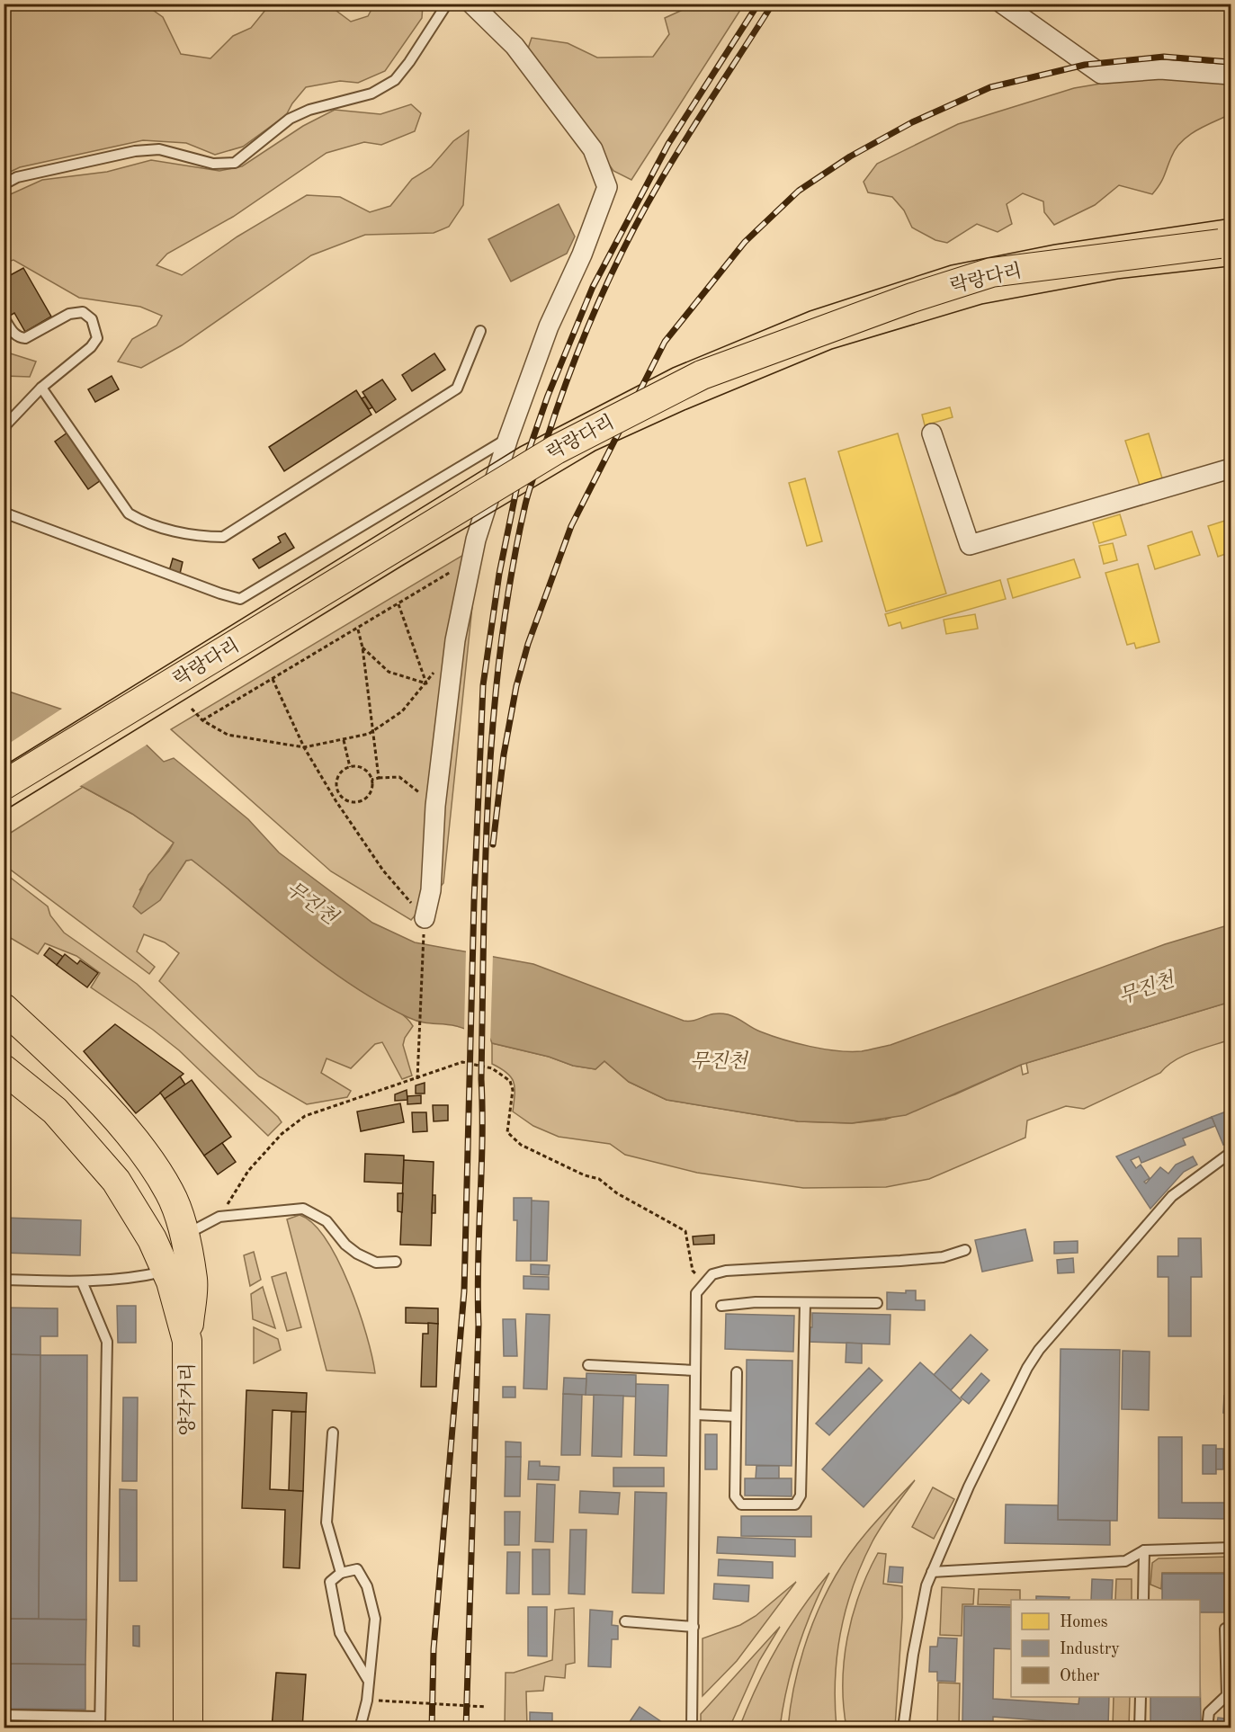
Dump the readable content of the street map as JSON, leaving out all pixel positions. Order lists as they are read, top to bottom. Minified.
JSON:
{"streets":{"main road":["락랑다리","양각거리"]},"water":["무진천"],"legend":["Homes","Industry","Other"]}
